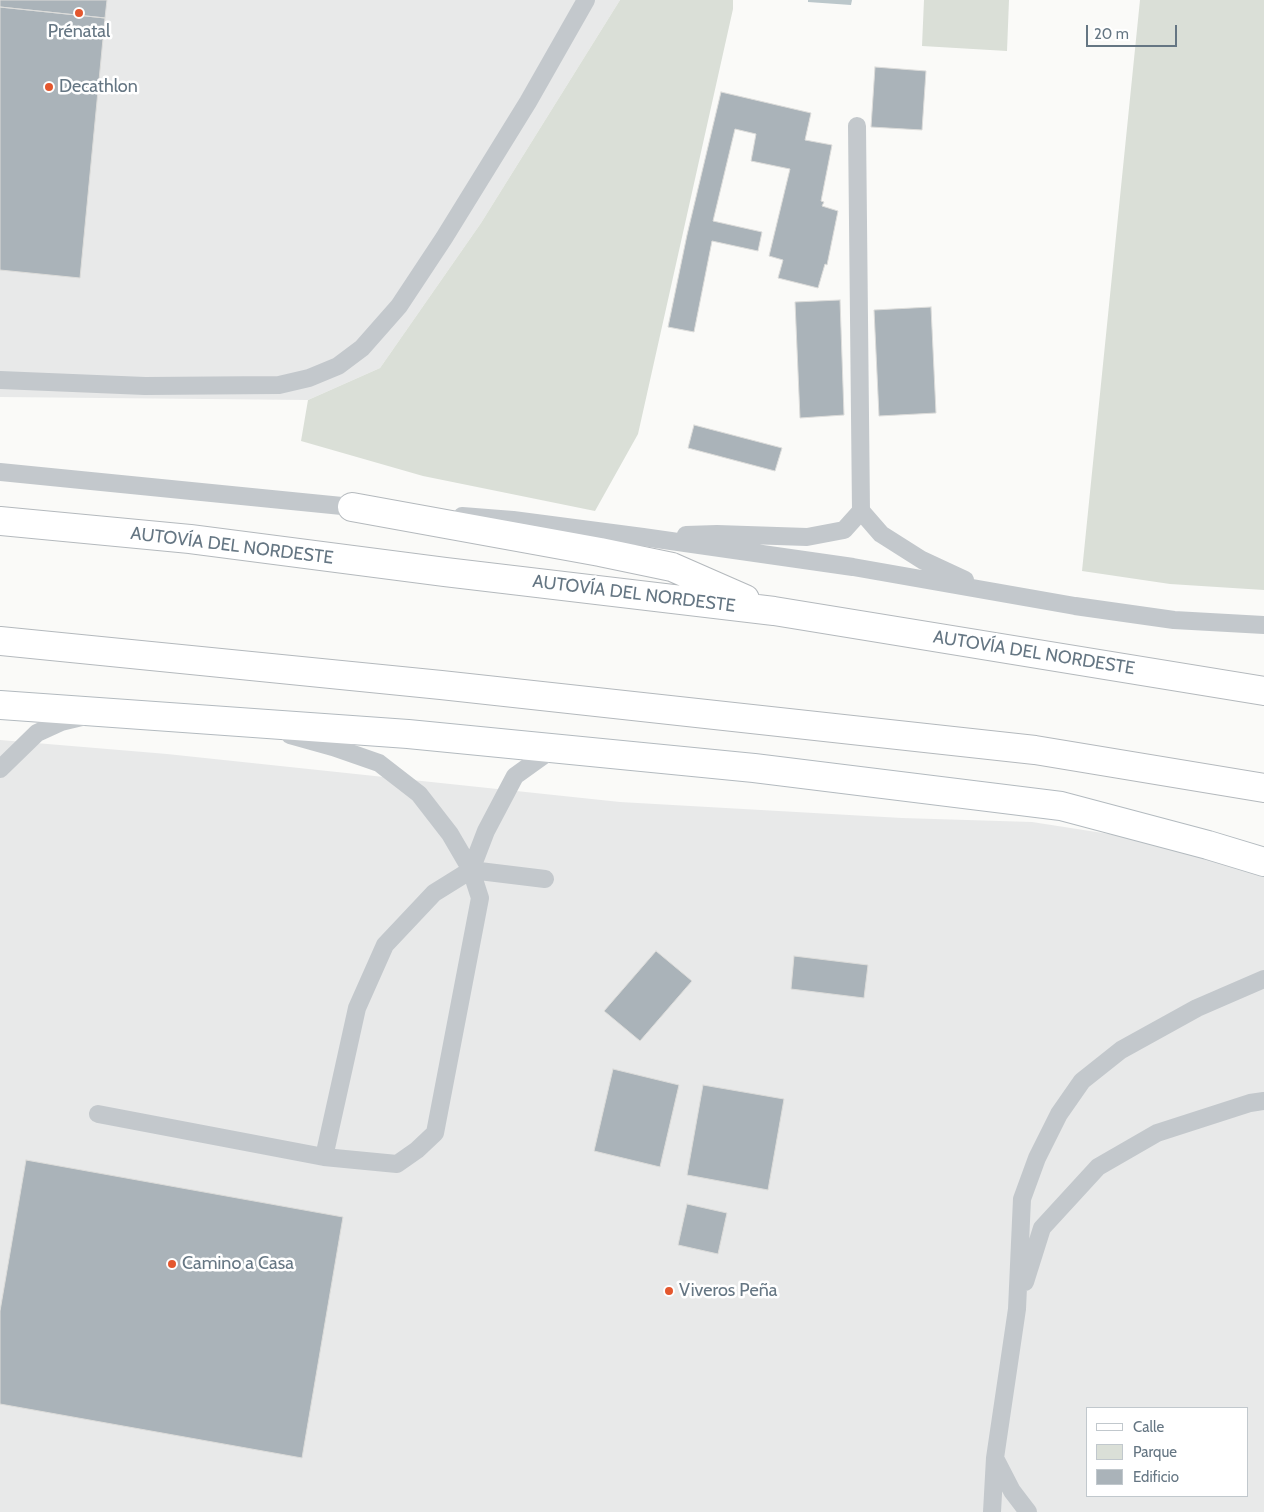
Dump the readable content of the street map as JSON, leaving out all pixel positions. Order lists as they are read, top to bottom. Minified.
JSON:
{"streets":{"main road":["AUTOVÍA DEL NORDESTE"]},"places":["Prénatal","Decathlon","Camino a Casa","Viveros Peña"],"legend":["Calle","Parque","Edificio"],"scale_bar":"20 m"}
